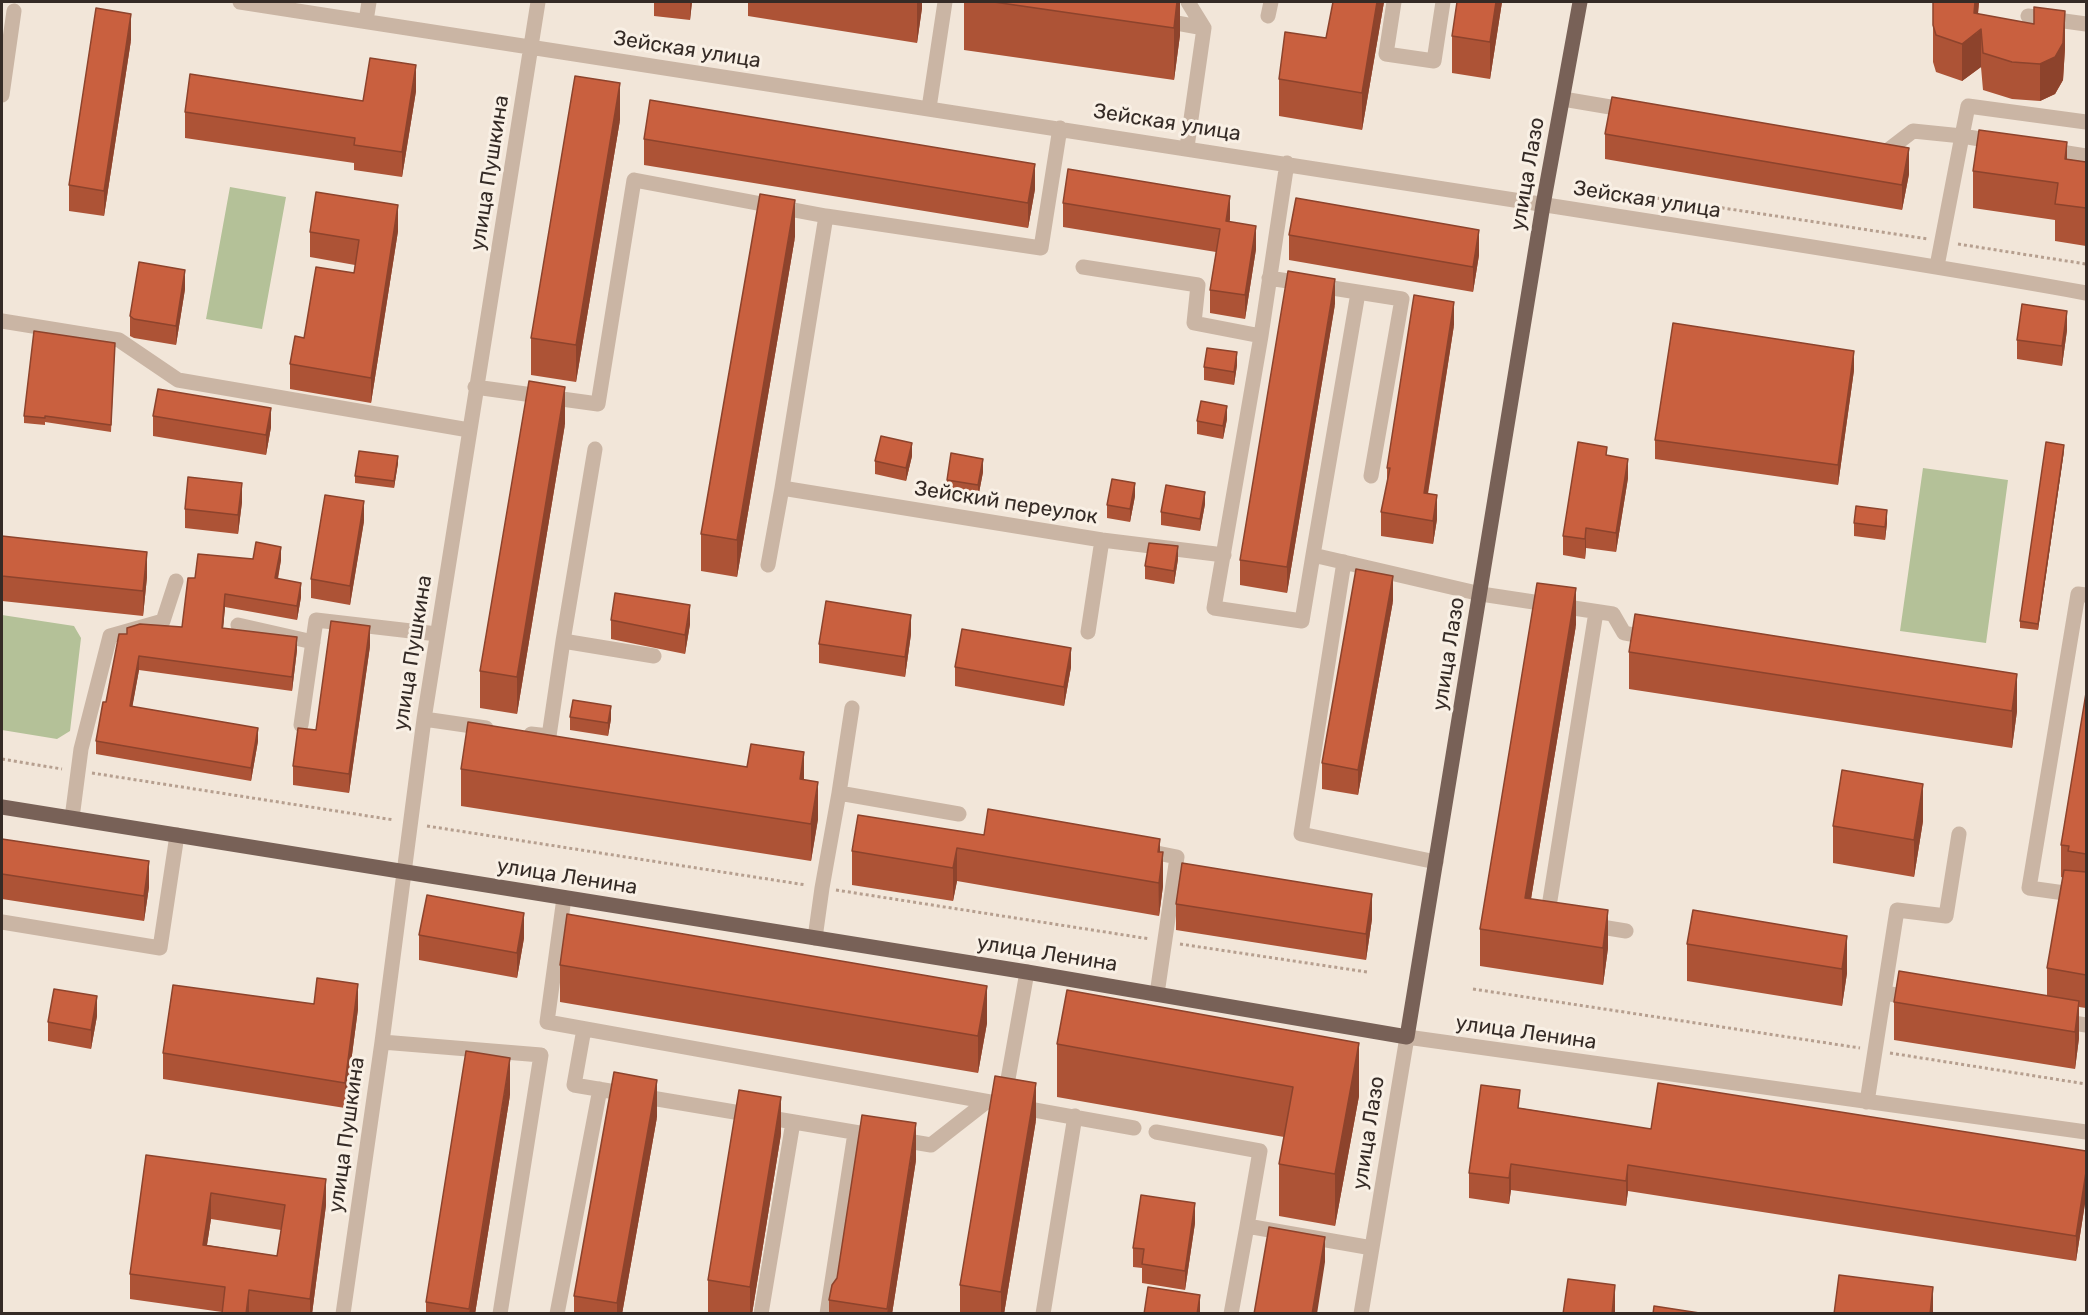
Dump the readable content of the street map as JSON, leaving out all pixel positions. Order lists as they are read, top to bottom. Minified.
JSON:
{"streets":{"main road":["улица Лазо","улица Ленина"],"street":["Зейская улица","улица Пушкина","Зейский переулок"]},"crossings":[["Зейская улица","улица Пушкина"],["Зейская улица","улица Лазо"],["улица Пушкина","улица Ленина"],["улица Лазо","улица Ленина"]]}
